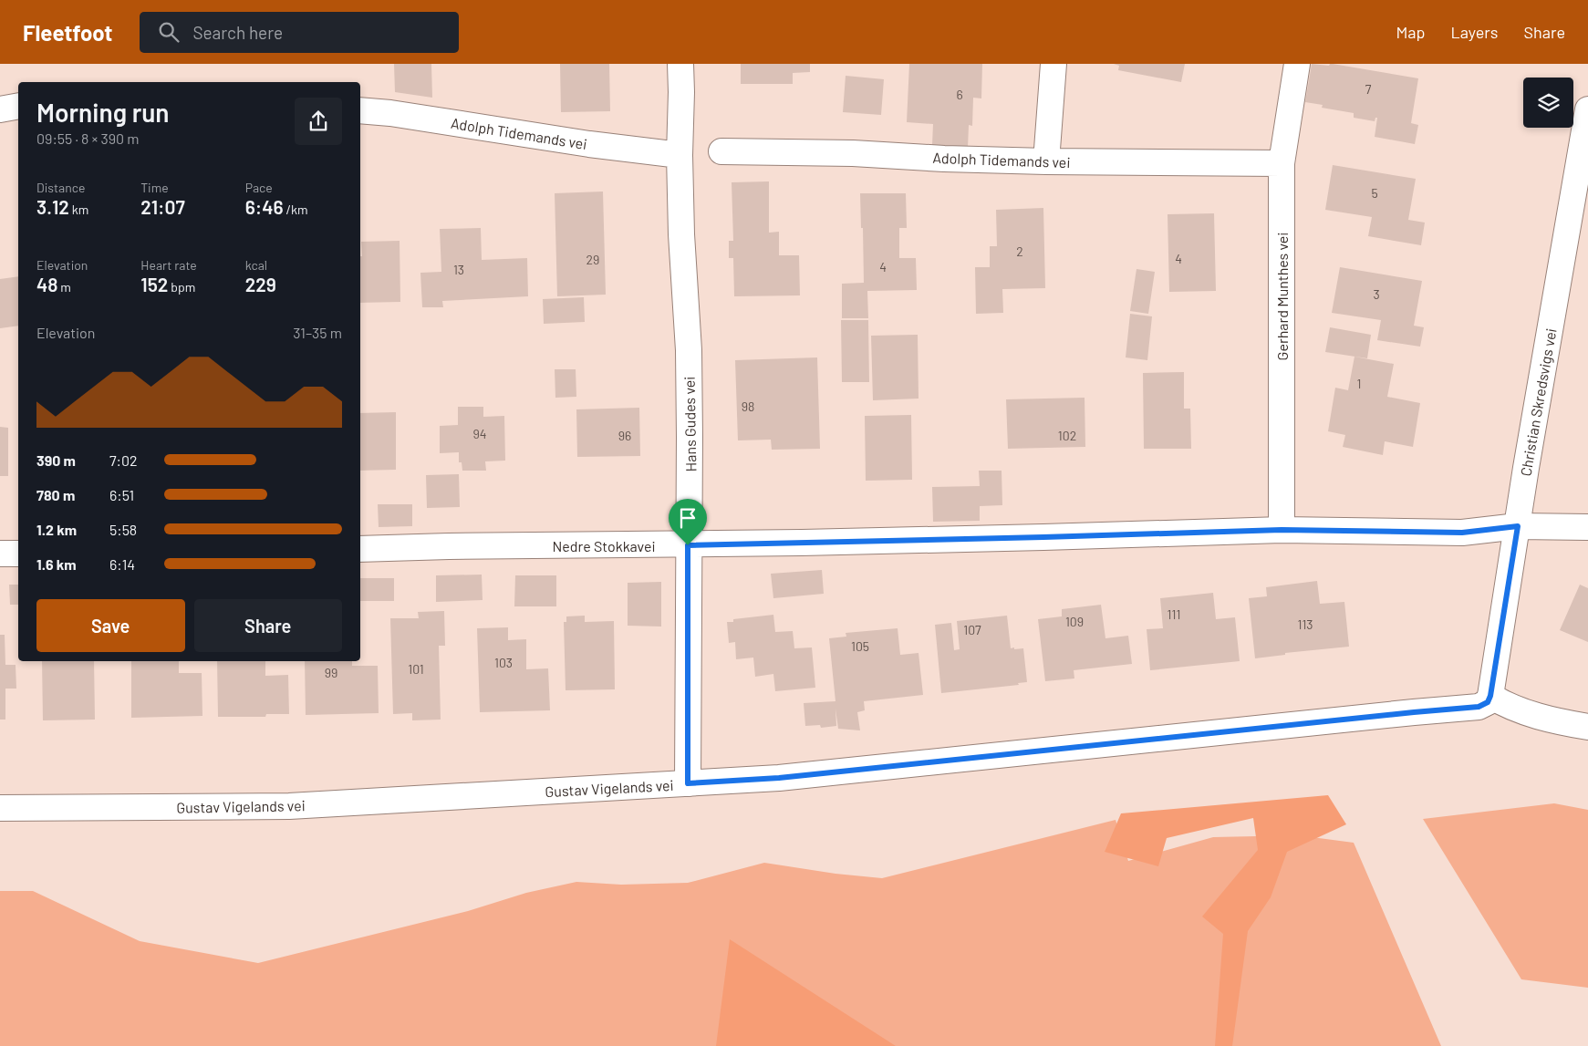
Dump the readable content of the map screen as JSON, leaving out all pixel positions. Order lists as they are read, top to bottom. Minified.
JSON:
{"streets":{"street":["Adolph Tidemands vei","Gerhard Munthes vei","Christian Skredsvigs vei","Hans Gudes vei","Nedre Stokkavei","Gustav Vigelands vei"]},"crossings":[["Adolph Tidemands vei","Gerhard Munthes vei"],["Adolph Tidemands vei","Hans Gudes vei"],["Gerhard Munthes vei","Nedre Stokkavei"],["Christian Skredsvigs vei","Nedre Stokkavei"],["Christian Skredsvigs vei","Gustav Vigelands vei"],["Hans Gudes vei","Nedre Stokkavei"],["Hans Gudes vei","Gustav Vigelands vei"]],"house_numbers":["7","6","5","2","4","29","4","13","3","1","98","94","96","102","111","109","113","107","105","103","101","99"],"page":{"header":"Fleetfoot","search":"Search here","nav":["Map","Layers","Share"],"heading":["Morning run","09:55 · 8 × 390 m"],"stats":[["Distance","3.12 km"],["Time","21:07"],["Pace","6:46 /km"],["Elevation","48 m"],["Heart rate","152 bpm"],["kcal","229"]],"chart":["Elevation","31–35 m"],"list":[{"name":"390 m","note":"7:02"},{"name":"780 m","note":"6:51"},{"name":"1.2 km","note":"5:58"},{"name":"1.6 km","note":"6:14"}],"buttons":["Save","Share"]}}
